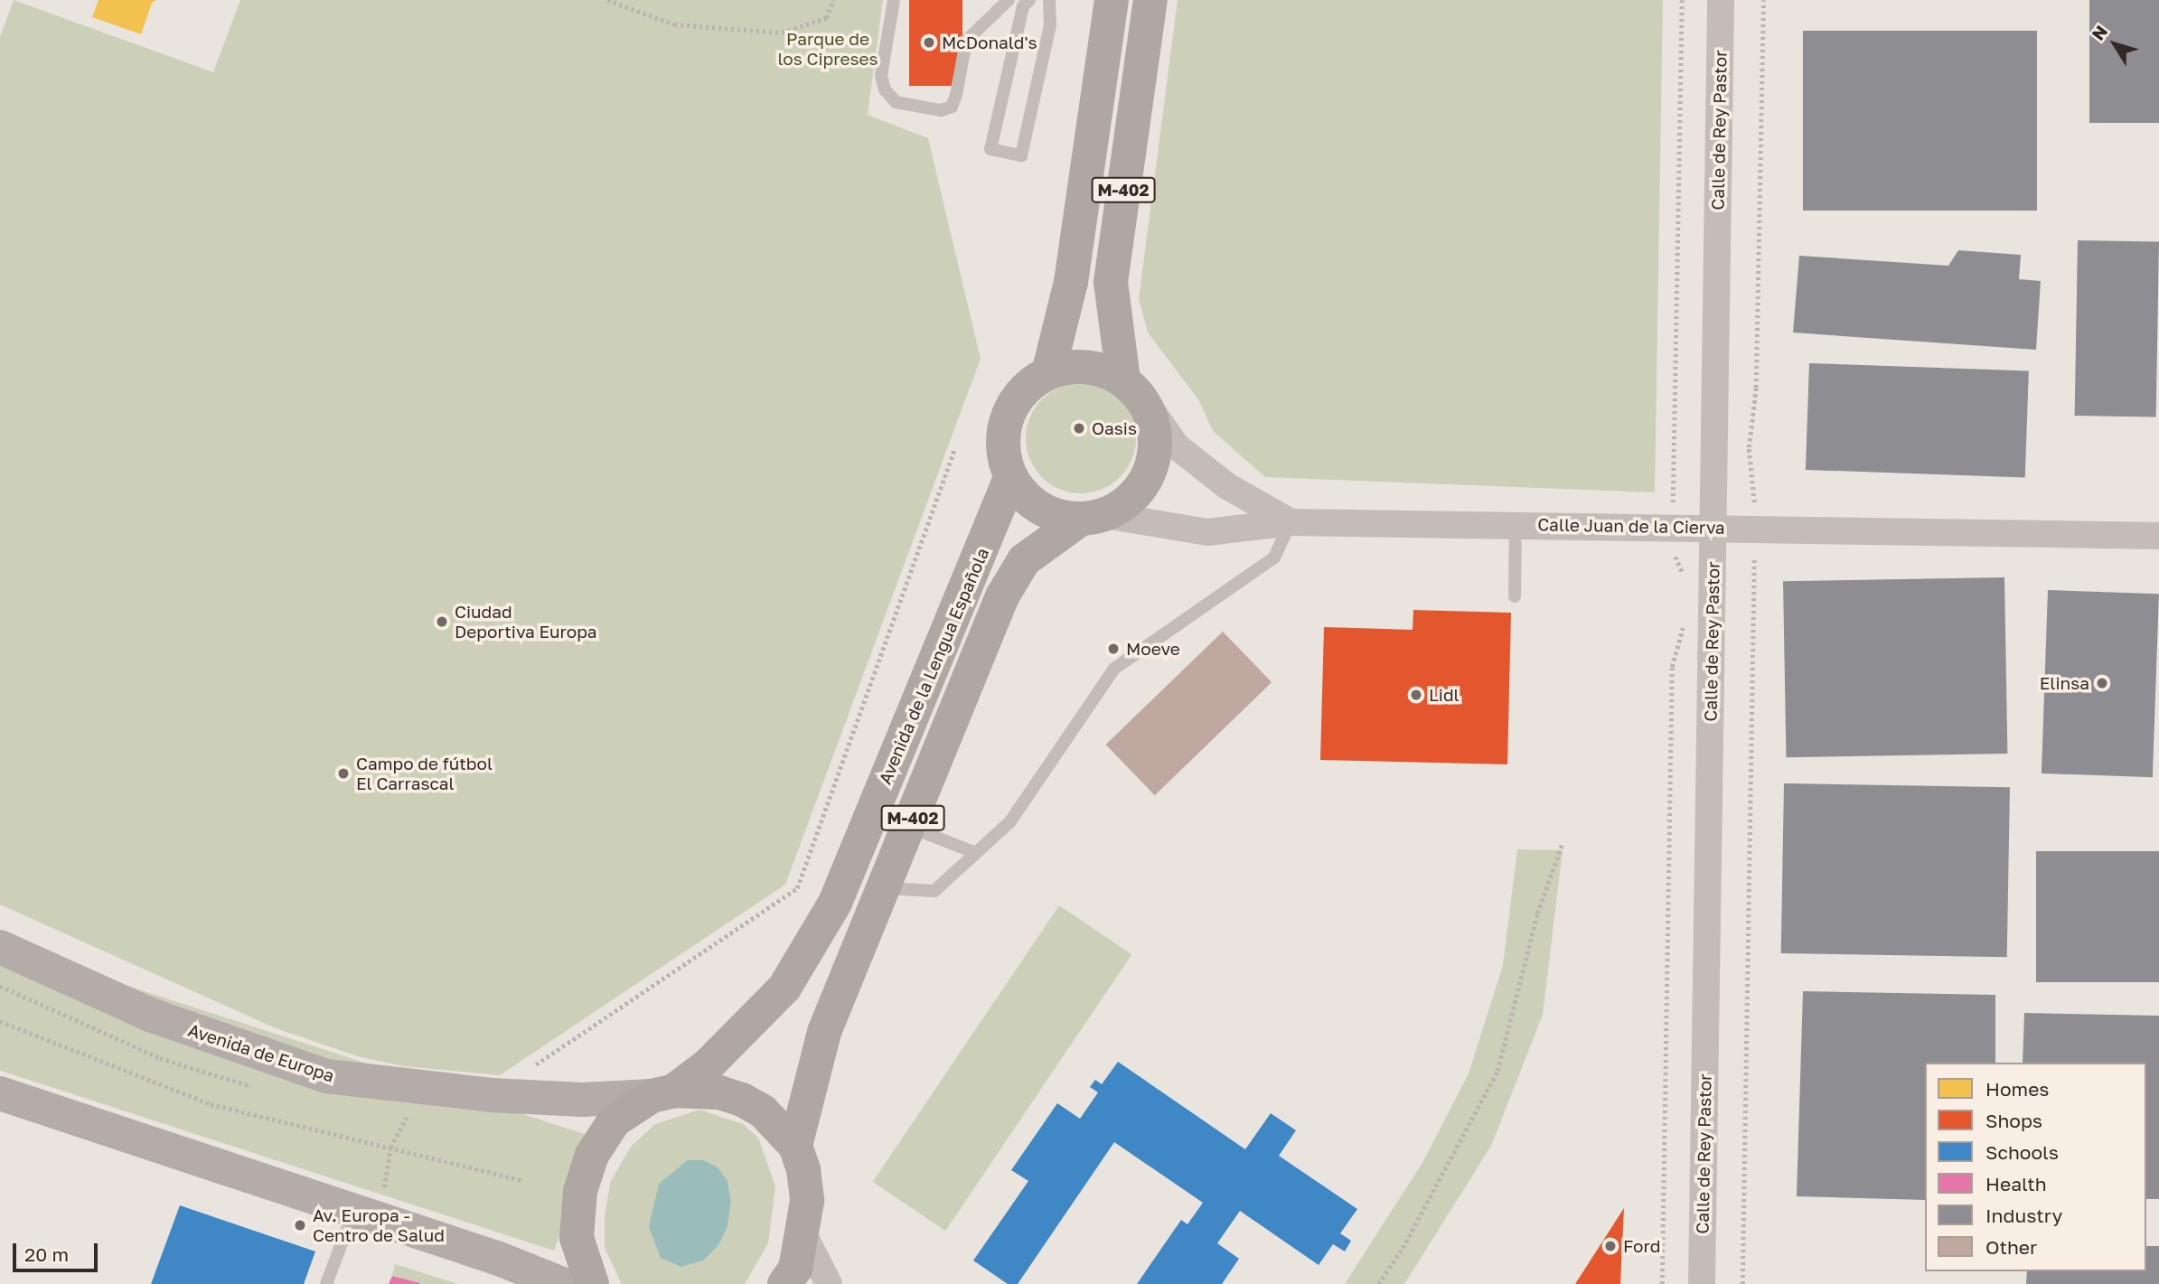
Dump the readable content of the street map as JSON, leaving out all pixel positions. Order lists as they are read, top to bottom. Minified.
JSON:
{"streets":{"highway":["M-402","Avenida de la Lengua Española"],"main road":["Avenida de Europa"],"street":["Calle de Rey Pastor","Calle Juan de la Cierva"]},"crossings":[["Calle de Rey Pastor","Calle Juan de la Cierva"],["M-402","Calle Juan de la Cierva"],["M-402","Avenida de la Lengua Española"],["M-402","Avenida de Europa"],["Calle Juan de la Cierva","Avenida de la Lengua Española"],["Avenida de la Lengua Española","Avenida de Europa"]],"parks":["Parque de los Cipreses"],"places":["McDonald's","Oasis","Ciudad Deportiva Europa","Moeve","Elinsa","Lidl","Campo de fútbol El Carrascal","Av. Europa - Centro de Salud","Ford"],"legend":["Homes","Shops","Schools","Health","Industry","Other"],"scale_bar":"20 m","north":"top left"}
